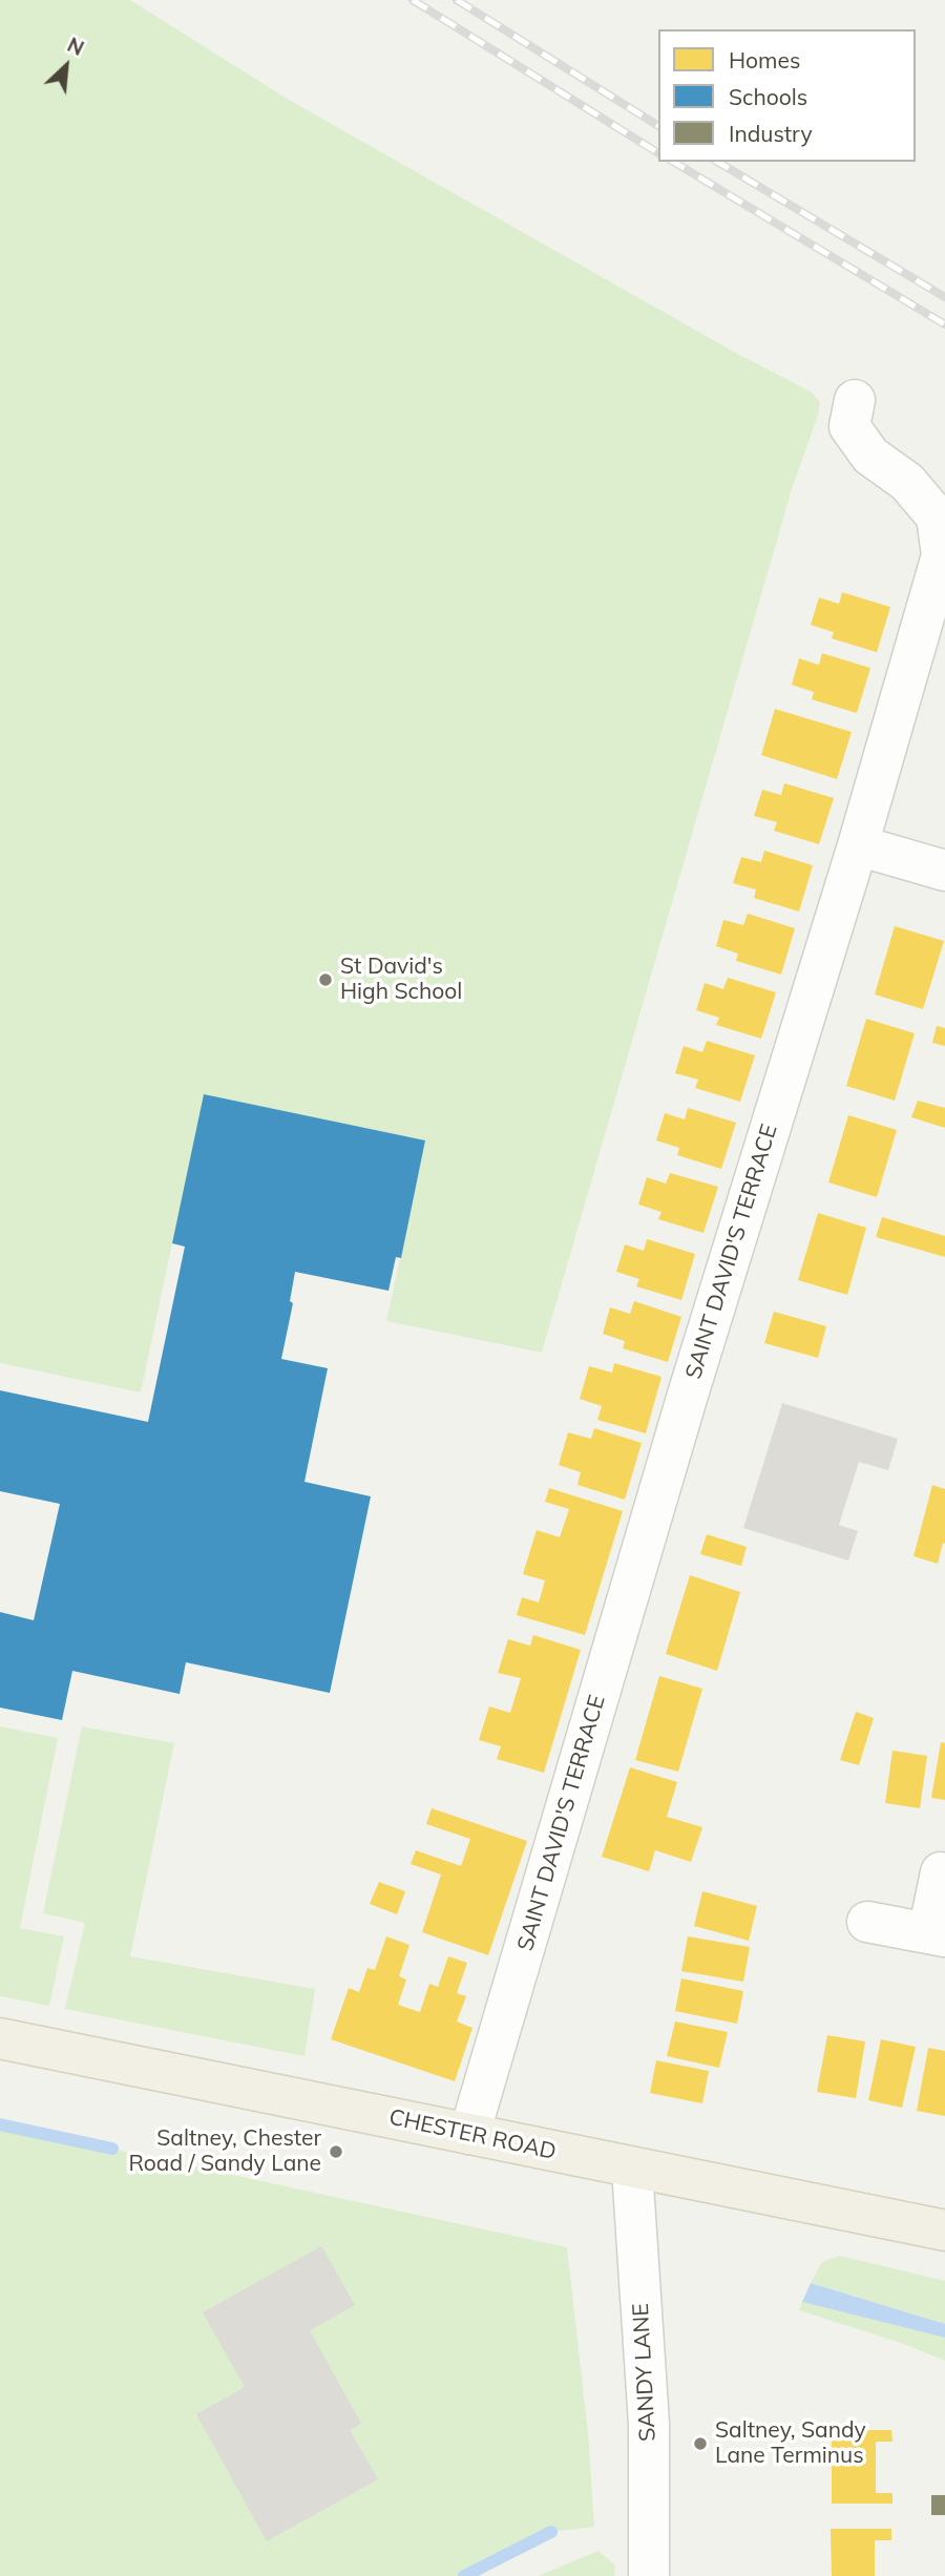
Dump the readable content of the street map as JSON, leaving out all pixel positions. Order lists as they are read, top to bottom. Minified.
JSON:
{"streets":{"main road":["CHESTER ROAD"],"street":["SAINT DAVID'S TERRACE","SANDY LANE"]},"crossings":[["SAINT DAVID'S TERRACE","CHESTER ROAD"],["CHESTER ROAD","SANDY LANE"]],"places":["St David's High School","Saltney, Chester Road / Sandy Lane","Saltney, Sandy Lane Terminus"],"legend":["Homes","Schools","Industry"],"north":"top right"}
